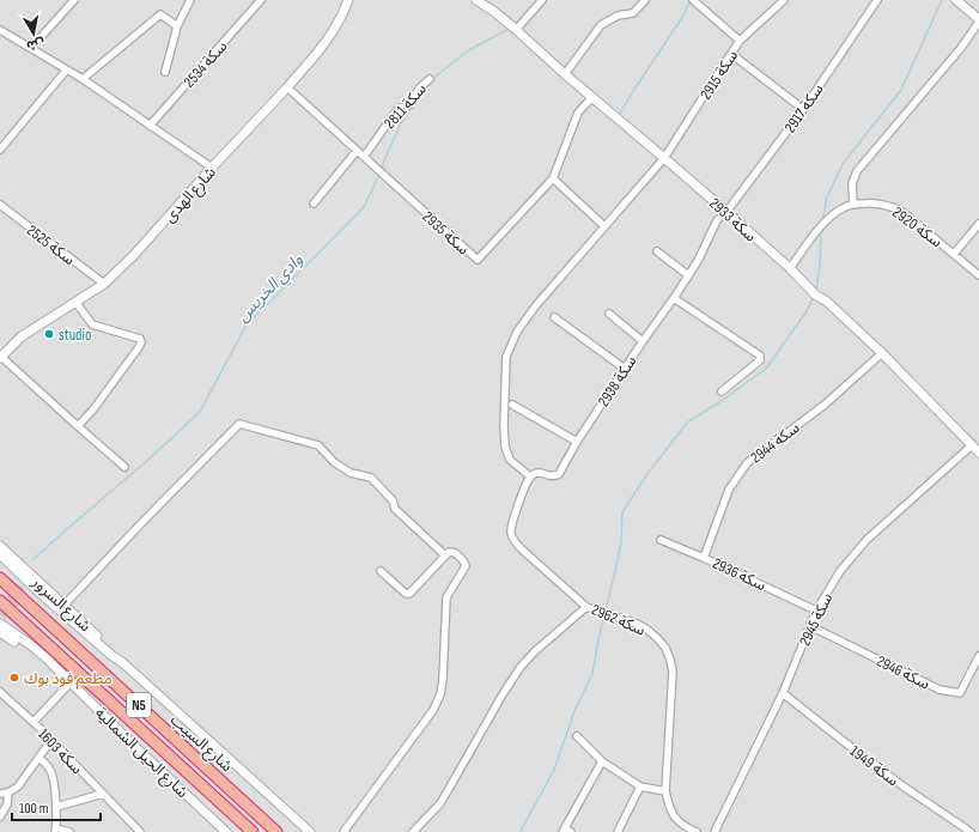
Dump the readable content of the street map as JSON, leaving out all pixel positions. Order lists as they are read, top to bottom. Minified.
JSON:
{"streets":{"highway":["N5","شارع السيب"],"street":["سكة 2534","سكة 2915","سكة 2811","سكة 2917","شارع الهدى","سكة 2933","سكة 2920","سكة 2935","سكة 2525","سكة 2938","سكة 2944","سكة 2936","شارع السرور","سكة 2962","سكة 2945","سكة 2946","سكة 1603","شارع الحيل الشمالية","سكة 1949"]},"crossings":[["سكة 2915","سكة 2933"],["سكة 2915","سكة 2938"],["سكة 2915","سكة 2962"],["سكة 2811","سكة 2935"],["سكة 2917","سكة 2933"],["سكة 2917","سكة 2938"],["شارع الهدى","سكة 2935"],["شارع الهدى","سكة 2525"],["سكة 2933","سكة 2920"],["سكة 2933","سكة 2935"],["سكة 2933","سكة 2938"],["سكة 2933","سكة 2944"],["سكة 2933","سكة 2945"],["سكة 2938","سكة 2962"],["سكة 2944","سكة 2936"],["سكة 2936","سكة 2945"],["سكة 2945","سكة 2946"],["سكة 2945","سكة 1949"]],"water":["وادي الخريس"],"places":["studio","مطعم فود بوك"],"scale_bar":"100 m","north":"bottom"}
